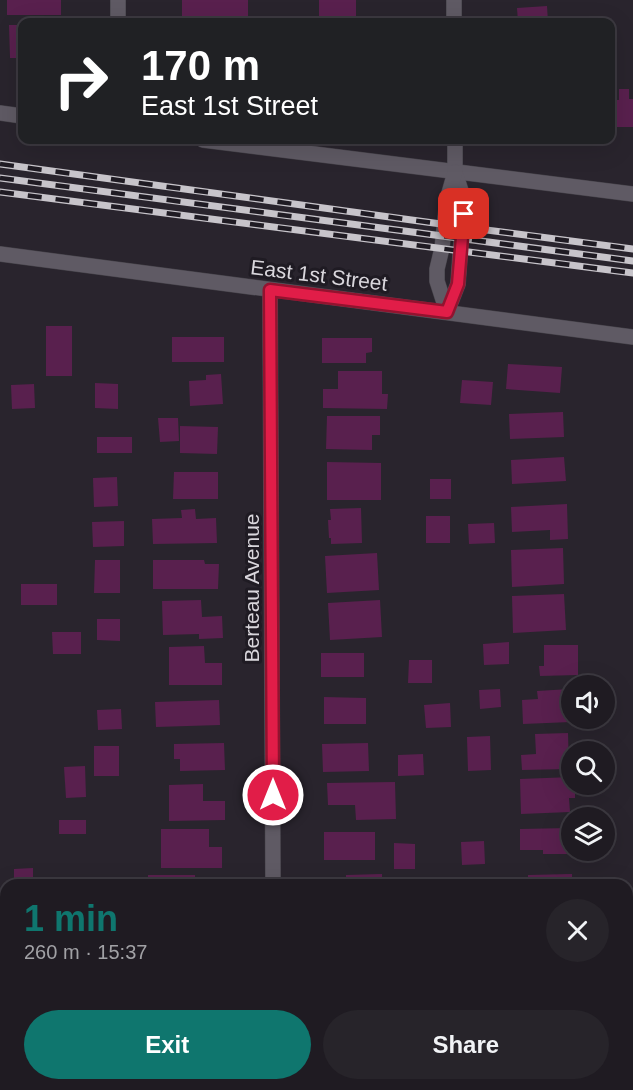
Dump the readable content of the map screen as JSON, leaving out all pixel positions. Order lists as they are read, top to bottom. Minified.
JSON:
{"streets":{"street":["East 1st Street","Berteau Avenue"]},"crossings":[["East 1st Street","Berteau Avenue"]],"page":{"turn":["170 m","East 1st Street"],"heading":["1 min","260 m · 15:37"],"buttons":["Exit","Share"]}}
